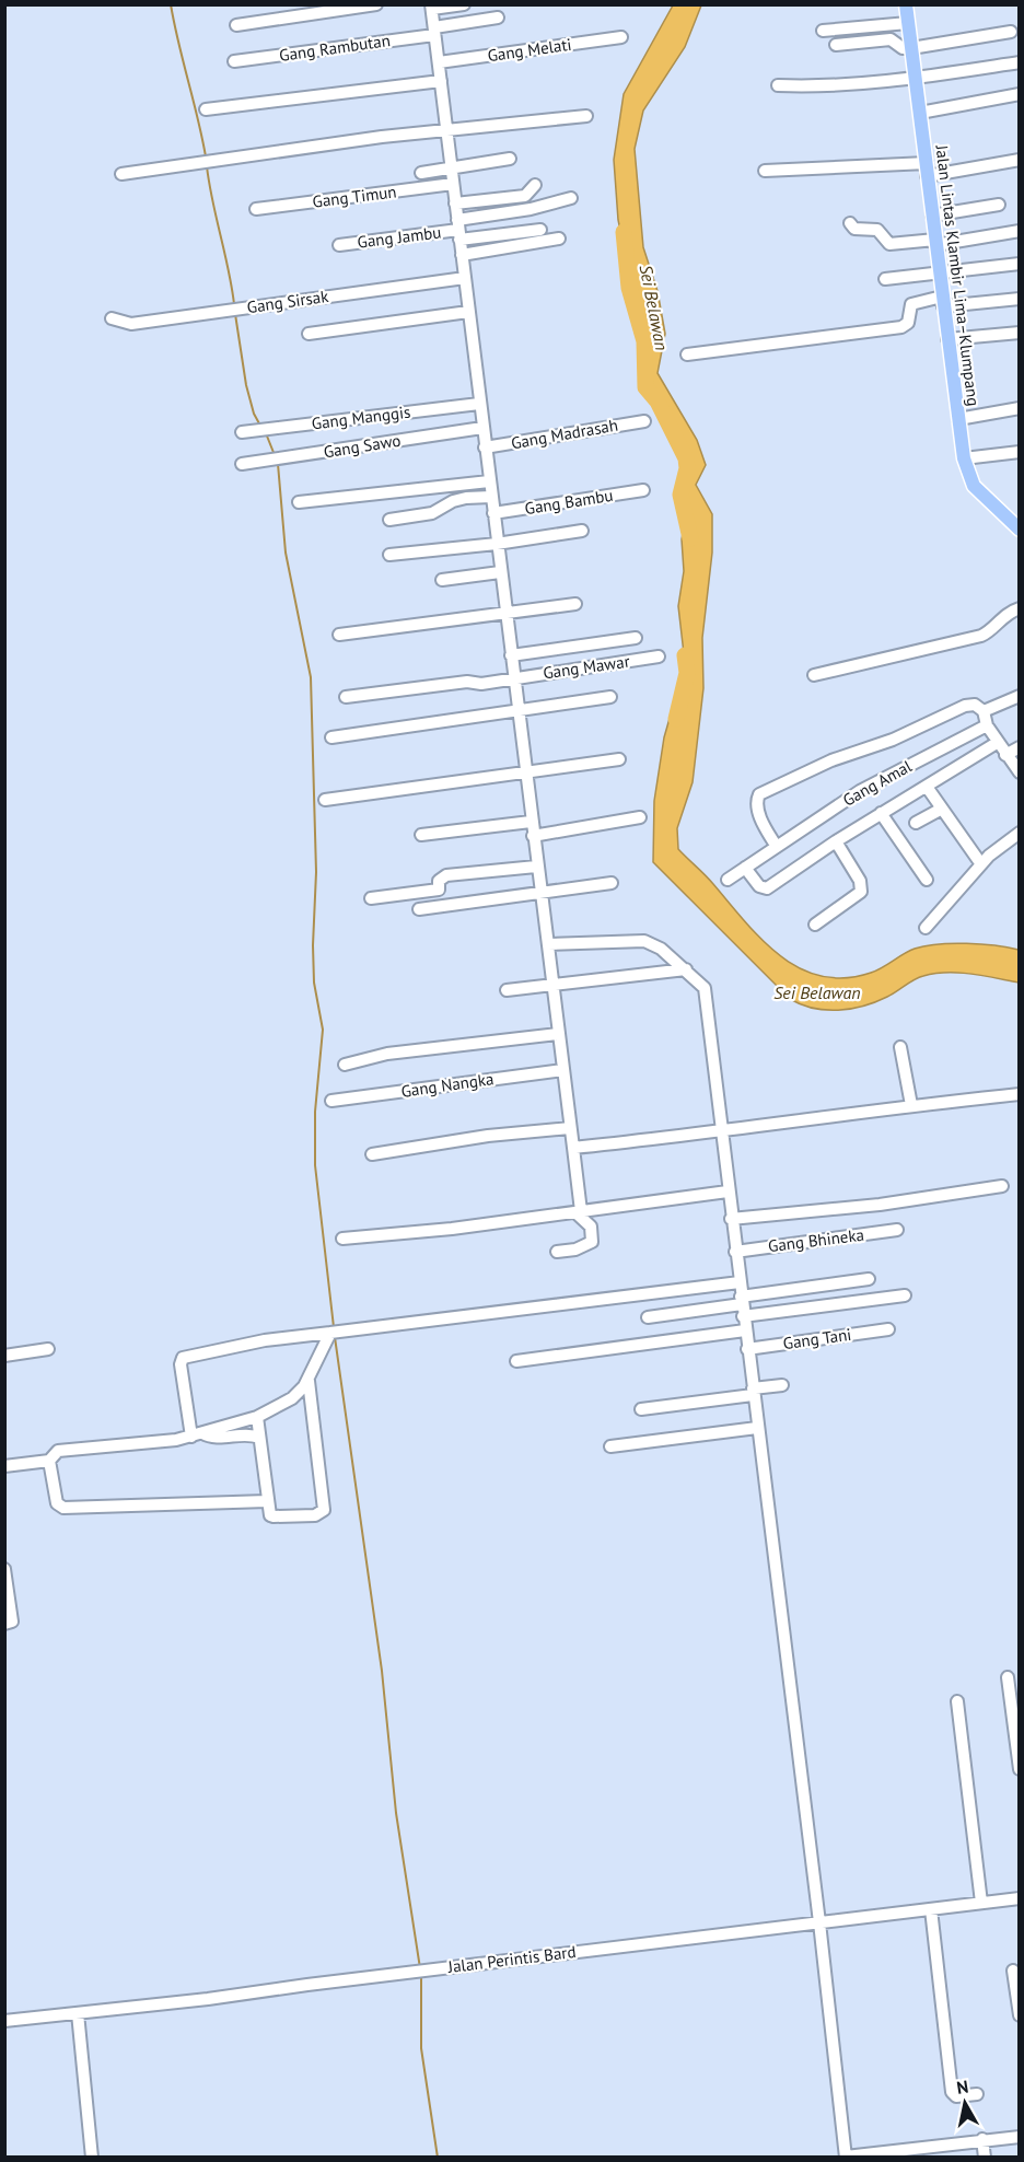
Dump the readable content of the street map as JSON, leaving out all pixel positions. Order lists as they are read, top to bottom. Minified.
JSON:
{"streets":{"main road":["Jalan Lintas Klambir Lima–Klumpang"],"street":["Gang Rambutan","Gang Melati","Gang Timun","Gang Jambu","Gang Sirsak","Gang Manggis","Gang Madrasah","Gang Sawo","Gang Bambu","Gang Mawar","Gang Amal","Gang Nangka","Gang Bhineka","Gang Tani","Jalan Perintis Bard"]},"water":["Sei Belawan"],"north":"top"}
